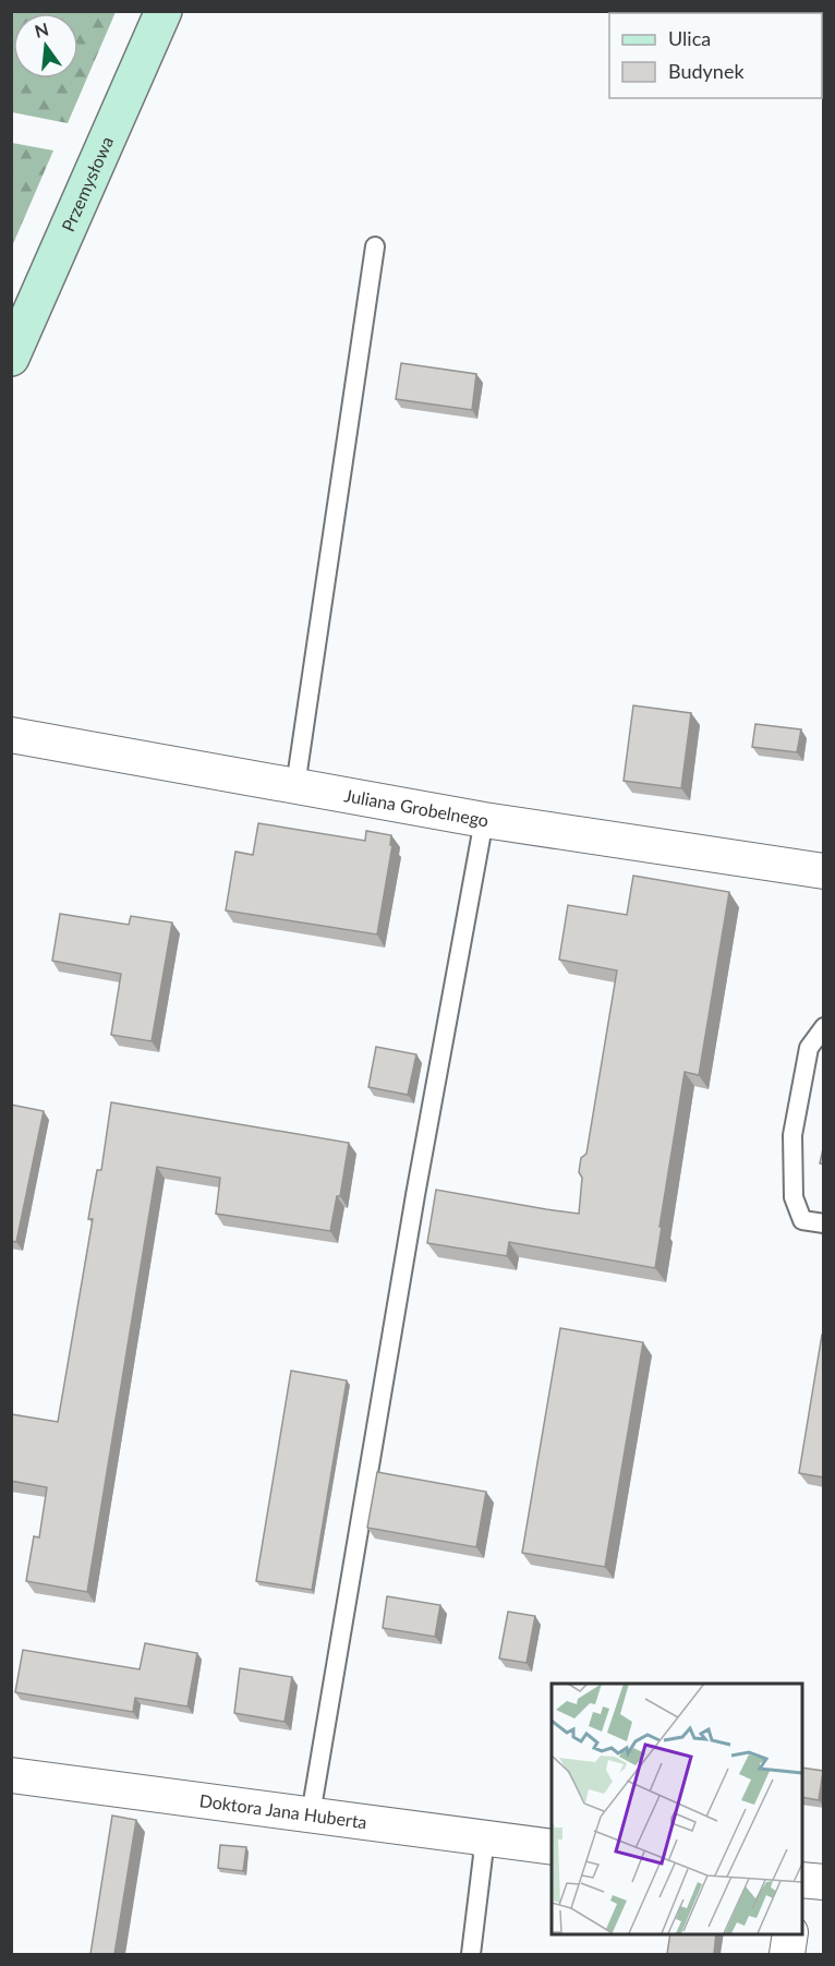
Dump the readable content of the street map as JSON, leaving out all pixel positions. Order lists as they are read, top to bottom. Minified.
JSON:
{"streets":{"street":["Przemysłowa","Juliana Grobelnego","Doktora Jana Huberta"]},"legend":["Ulica","Budynek"],"north":"top"}
